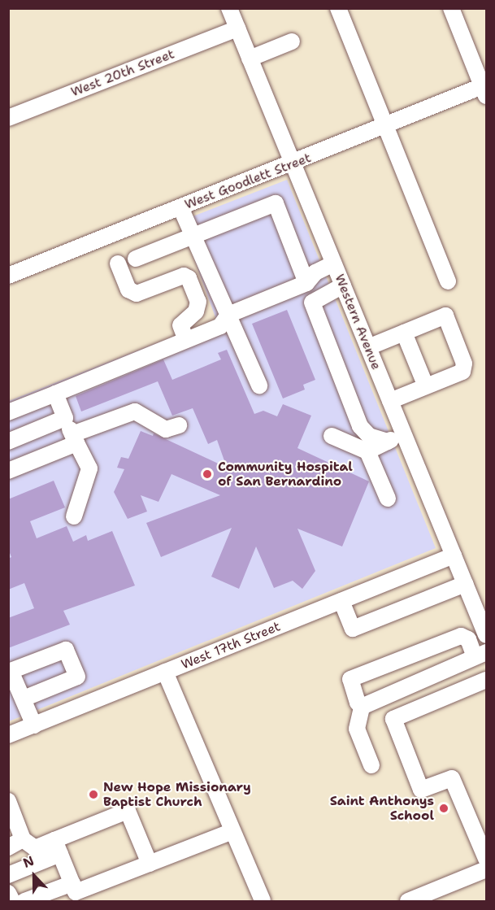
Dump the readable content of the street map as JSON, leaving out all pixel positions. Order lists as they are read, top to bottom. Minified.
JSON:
{"streets":{"street":["West 20th Street","West Goodlett Street","Western Avenue","West 17th Street"]},"crossings":[["West 20th Street","Western Avenue"],["West Goodlett Street","Western Avenue"],["Western Avenue","West 17th Street"]],"places":["Community Hospital of San Bernardino","New Hope Missionary Baptist Church","Saint Anthonys School"],"north":"top"}
